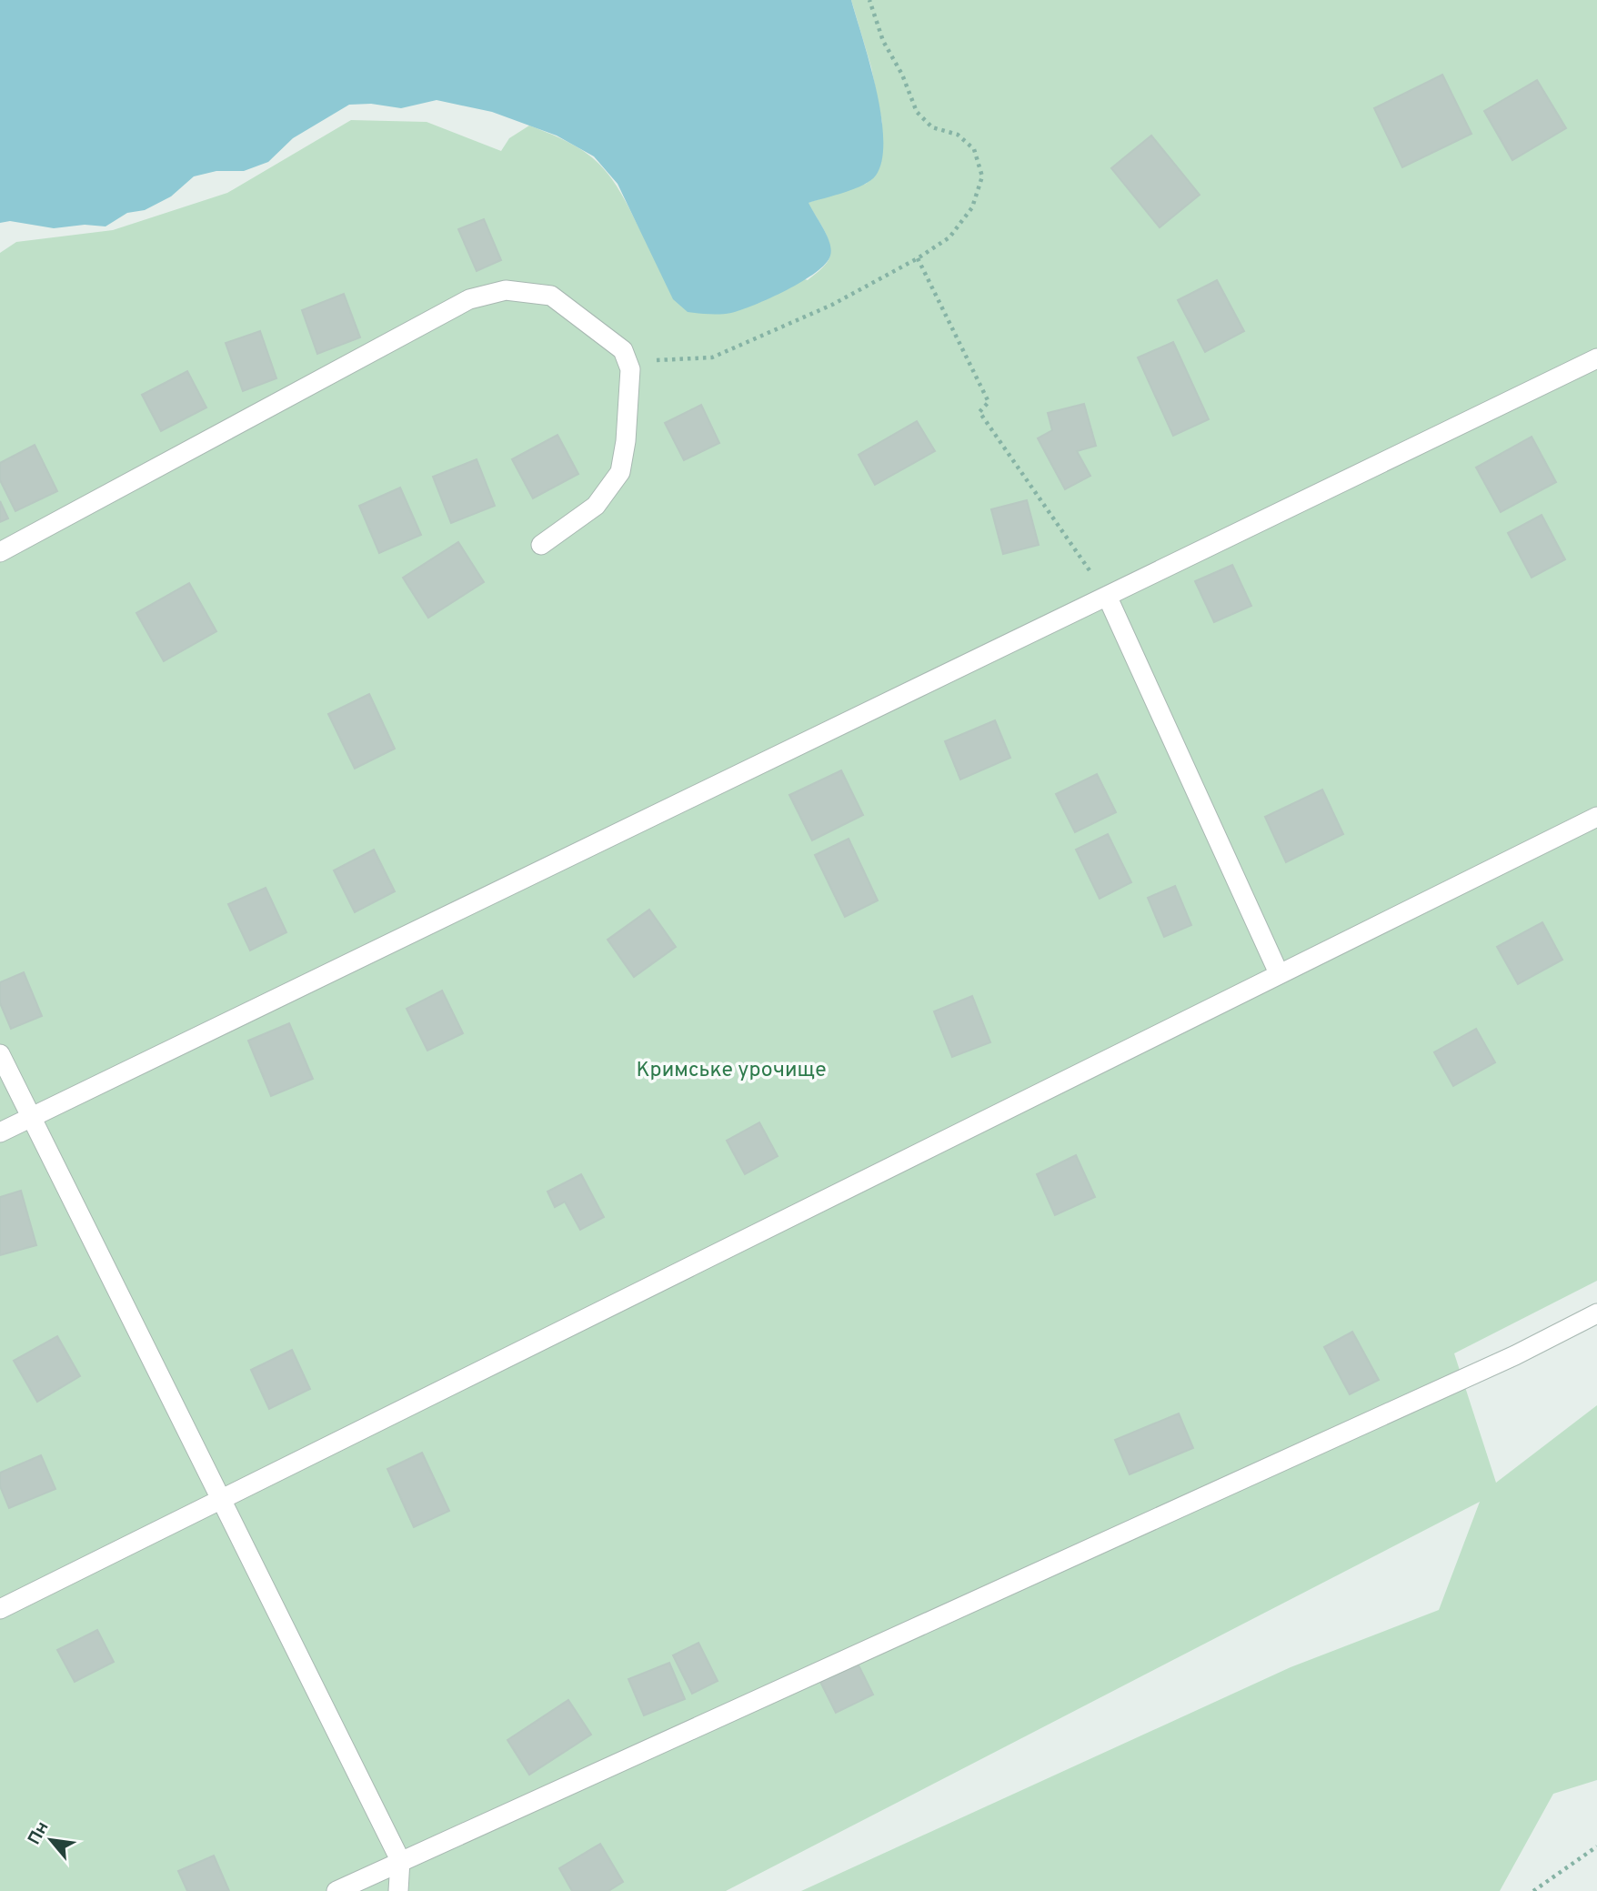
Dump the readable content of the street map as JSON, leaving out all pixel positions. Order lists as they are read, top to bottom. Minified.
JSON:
{"parks":["Кримське урочище"],"north":"top left"}
